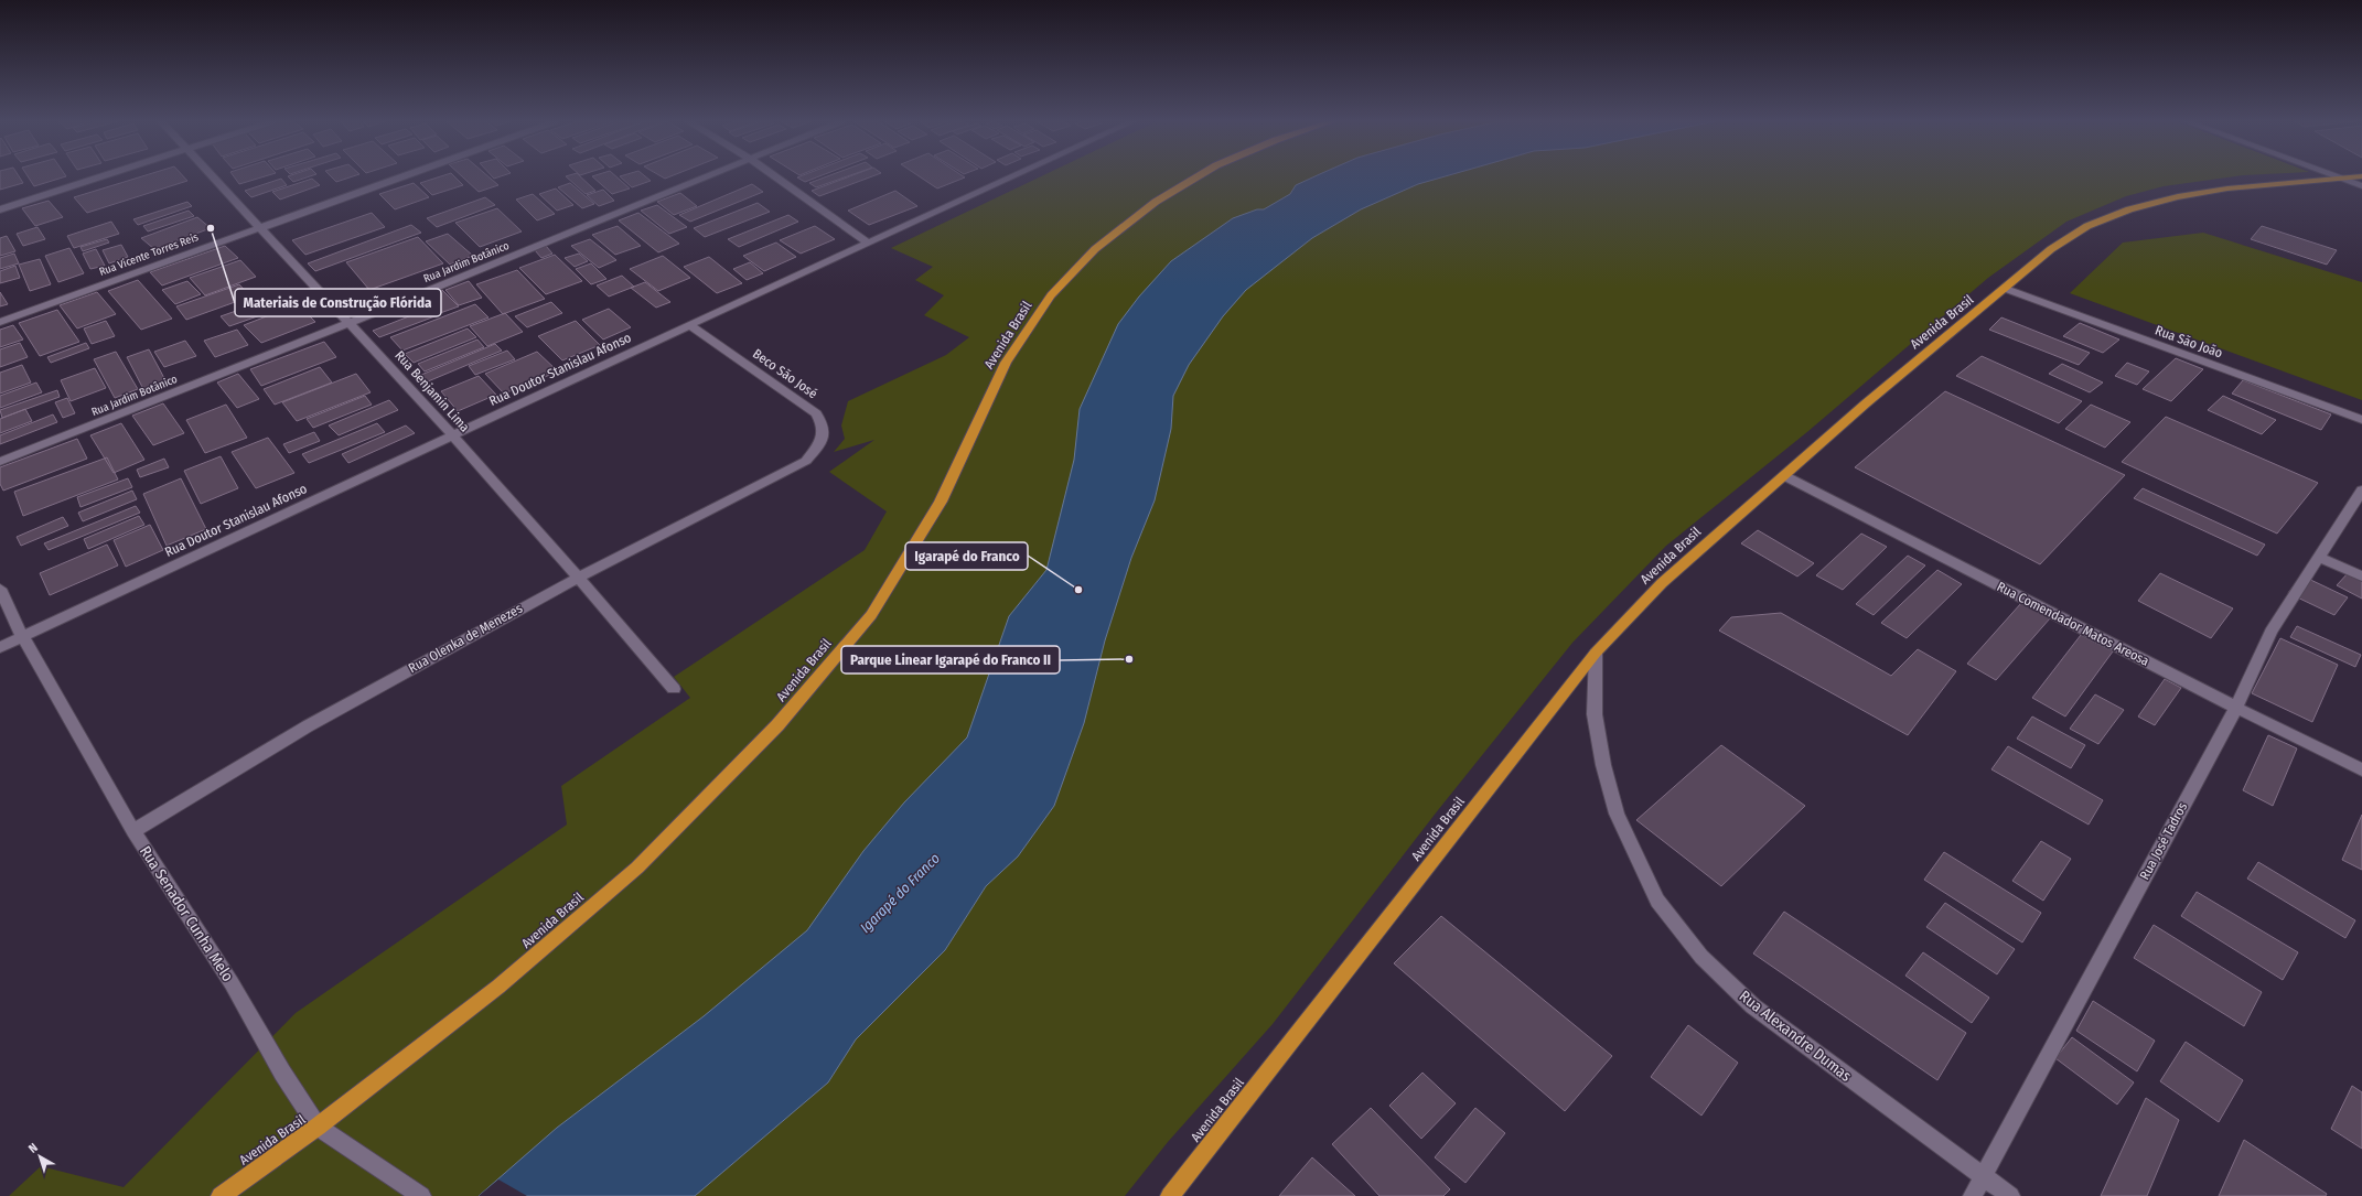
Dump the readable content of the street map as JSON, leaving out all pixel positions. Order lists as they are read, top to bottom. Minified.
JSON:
{"streets":{"highway":["Avenida Brasil"],"street":["Rua Vicente Torres Reis","Rua Jardim Botânico","Rua São João","Rua Doutor Stanislau Afonso","Beco São José","Rua Benjamin Lima","Rua Comendador Matos Areosa","Rua Olenka de Menezes","Rua José Tadros","Rua Senador Cunha Melo","Rua Alexandre Dumas"]},"crossings":[["Rua Vicente Torres Reis","Rua Benjamin Lima"],["Rua Jardim Botânico","Rua Benjamin Lima"],["Avenida Brasil","Rua São João"],["Avenida Brasil","Rua Comendador Matos Areosa"],["Avenida Brasil","Rua Senador Cunha Melo"],["Avenida Brasil","Rua Alexandre Dumas"],["Rua Doutor Stanislau Afonso","Beco São José"],["Rua Doutor Stanislau Afonso","Rua Benjamin Lima"],["Rua Doutor Stanislau Afonso","Rua Senador Cunha Melo"],["Beco São José","Rua Olenka de Menezes"],["Rua Benjamin Lima","Rua Olenka de Menezes"],["Rua Comendador Matos Areosa","Rua José Tadros"],["Rua Olenka de Menezes","Rua Senador Cunha Melo"],["Rua José Tadros","Rua Alexandre Dumas"]],"water":["Igarapé do Franco"],"places":["Materiais de Construção Flórida","Igarapé do Franco","Parque Linear Igarapé do Franco II"],"north":"top left"}
